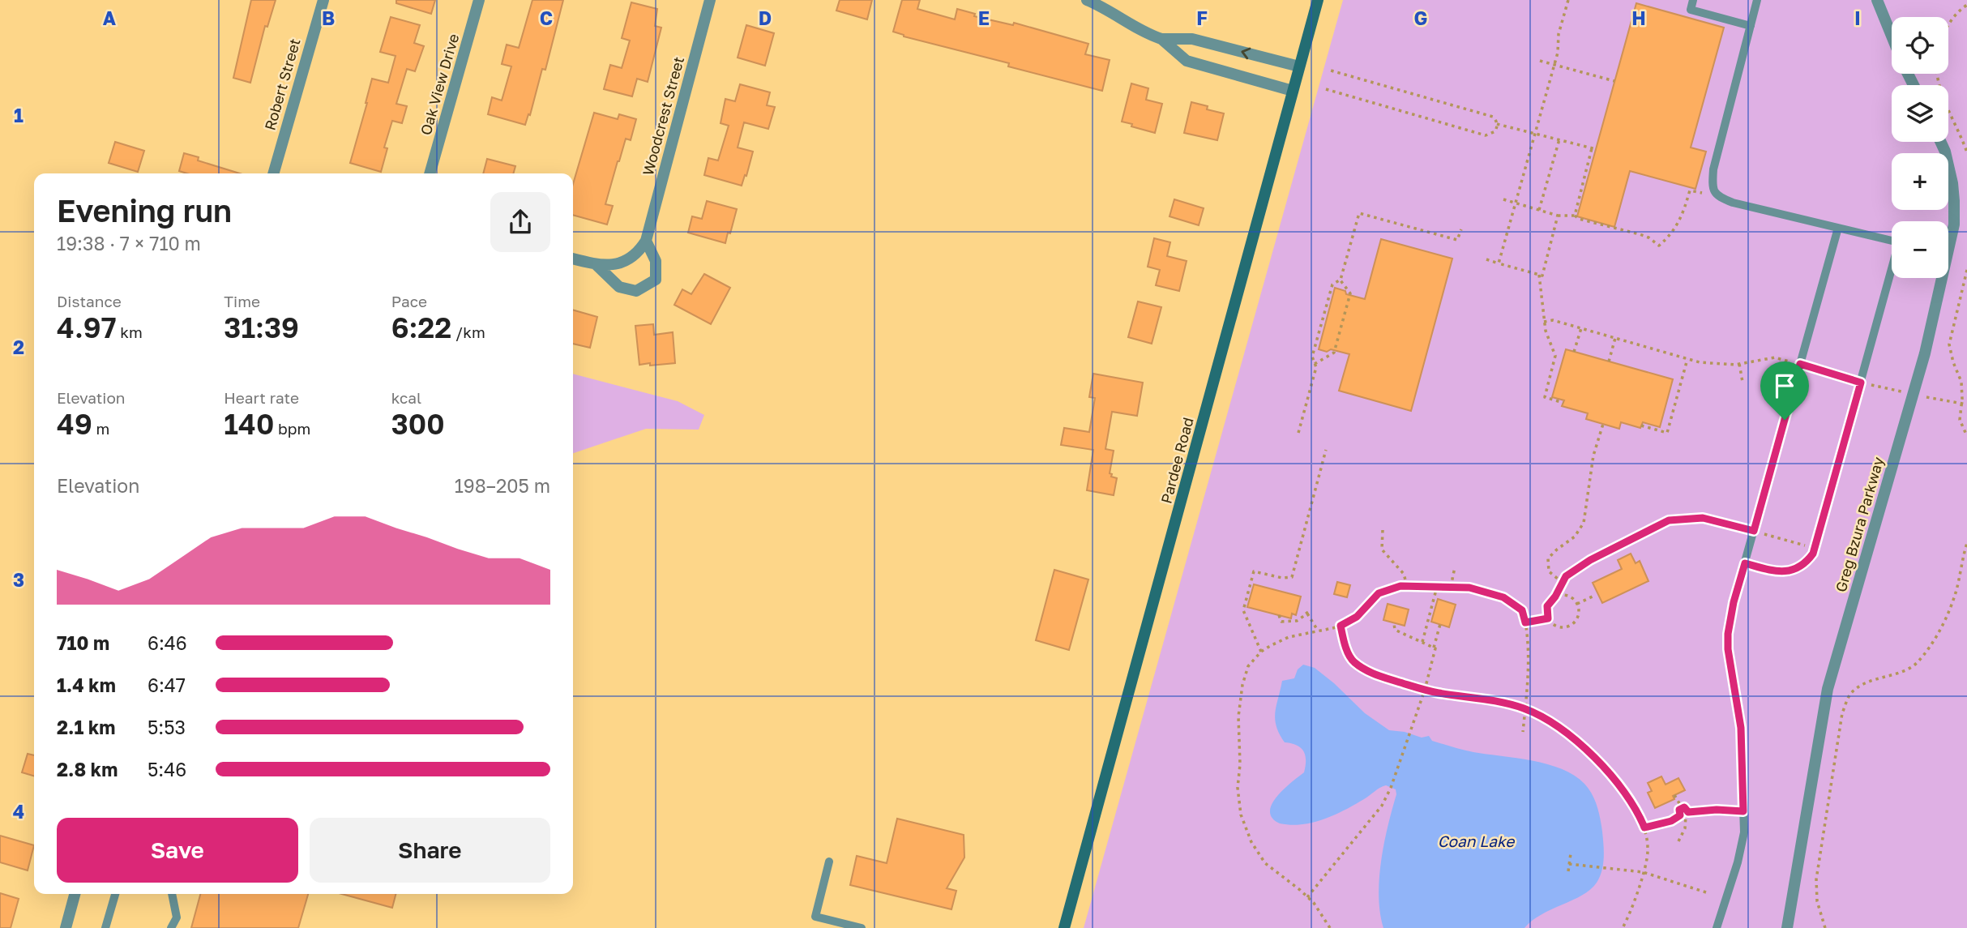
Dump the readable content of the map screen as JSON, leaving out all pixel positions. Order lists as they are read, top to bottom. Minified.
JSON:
{"streets":{"main road":["Pardee Road"],"street":["Robert Street","Oak View Drive","Woodcrest Street","Greg Bzura Parkway"]},"water":["Coan Lake"],"page":{"map_buttons":["+","−"],"heading":["Evening run","19:38 · 7 × 710 m"],"stats":[["Distance","4.97 km"],["Time","31:39"],["Pace","6:22 /km"],["Elevation","49 m"],["Heart rate","140 bpm"],["kcal","300"]],"chart":["Elevation","198–205 m"],"list":[{"name":"710 m","note":"6:46"},{"name":"1.4 km","note":"6:47"},{"name":"2.1 km","note":"5:53"},{"name":"2.8 km","note":"5:46"}],"buttons":["Save","Share"]},"grid":{"columns":["A","B","C","D","E","F","G","H","I"],"rows":["1","2","3","4"]}}
